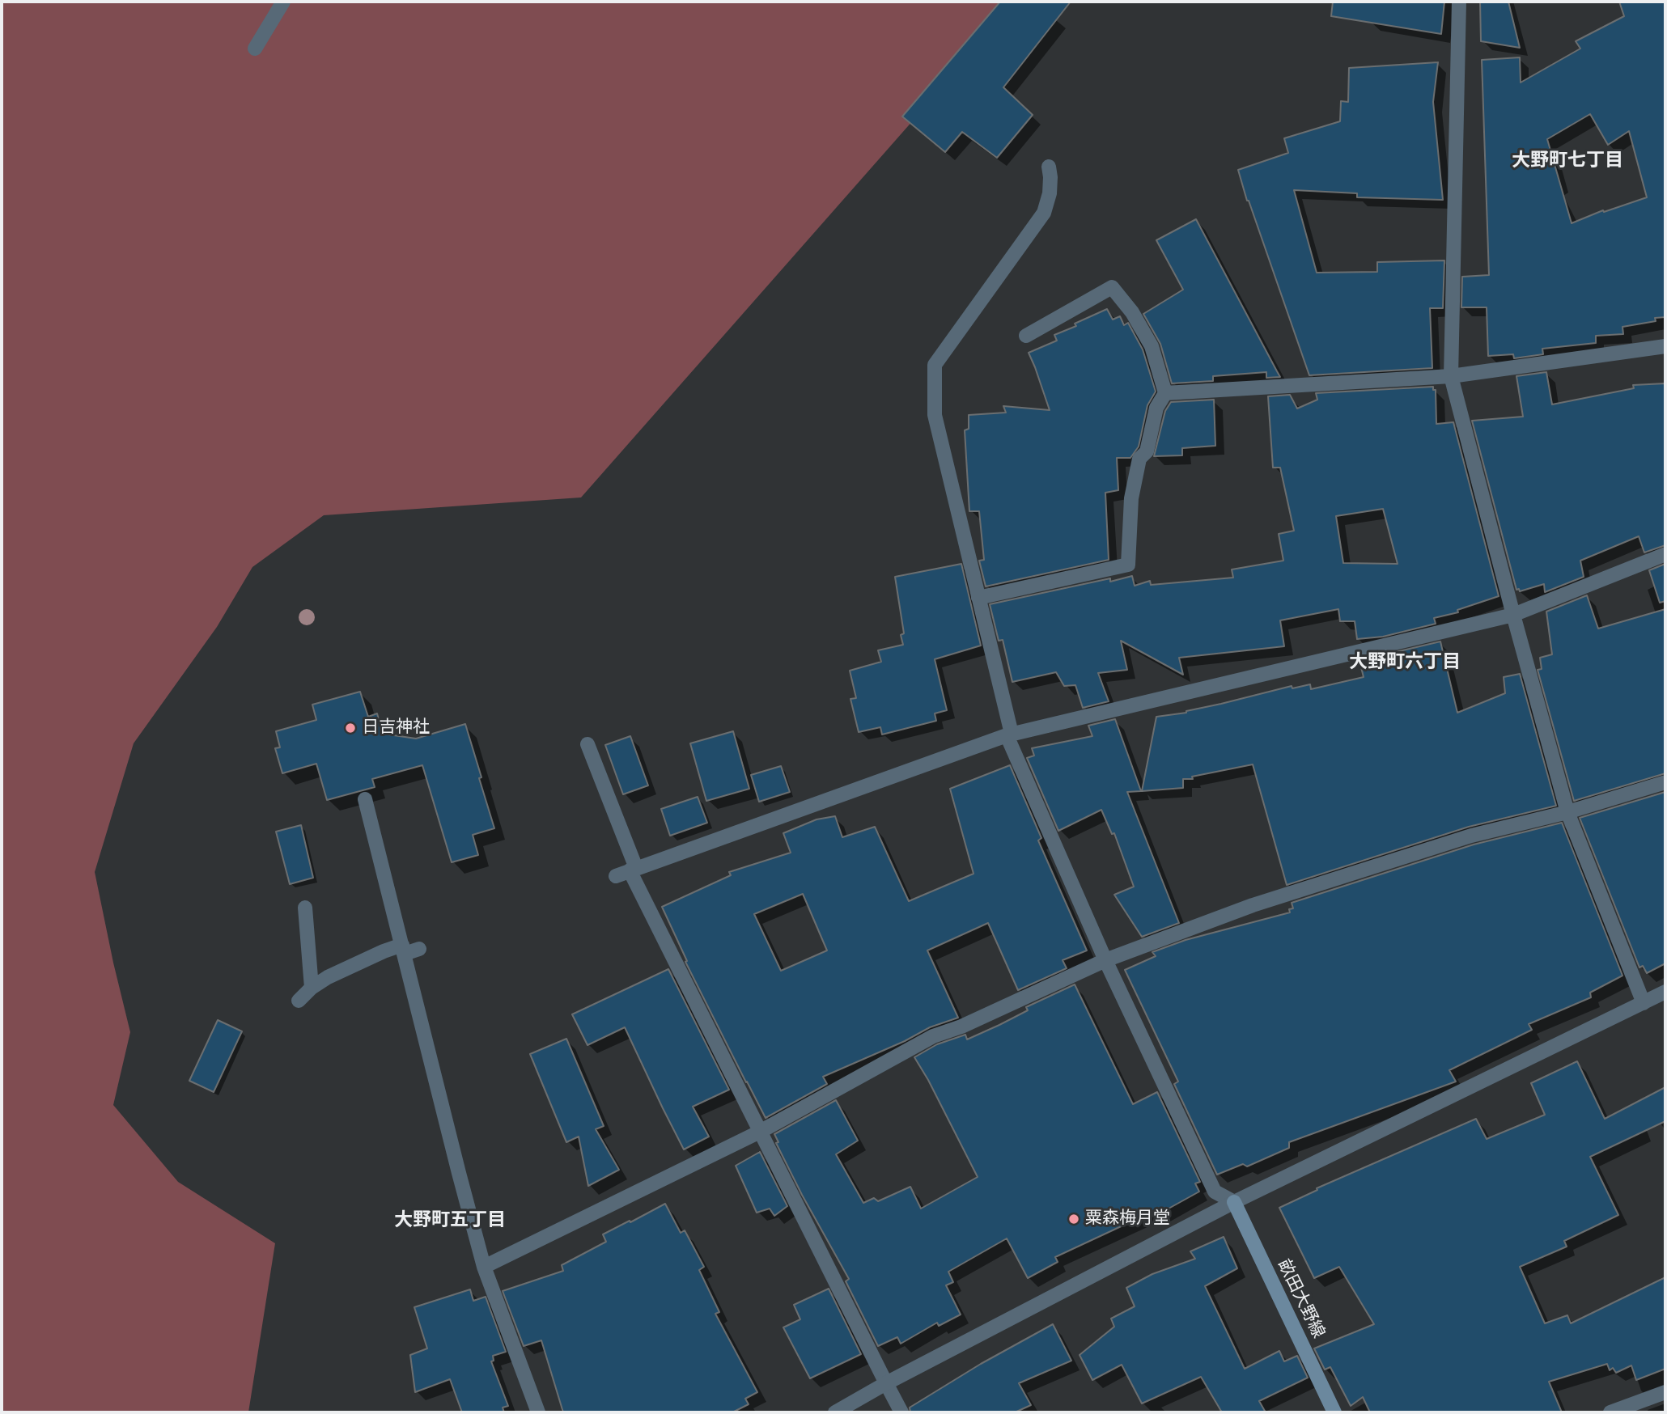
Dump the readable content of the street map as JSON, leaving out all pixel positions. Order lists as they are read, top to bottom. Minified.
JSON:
{"streets":{"main road":["畝田大野線"]},"districts":["大野町七丁目","大野町六丁目","大野町五丁目"],"places":["日吉神社","粟森梅月堂"]}
